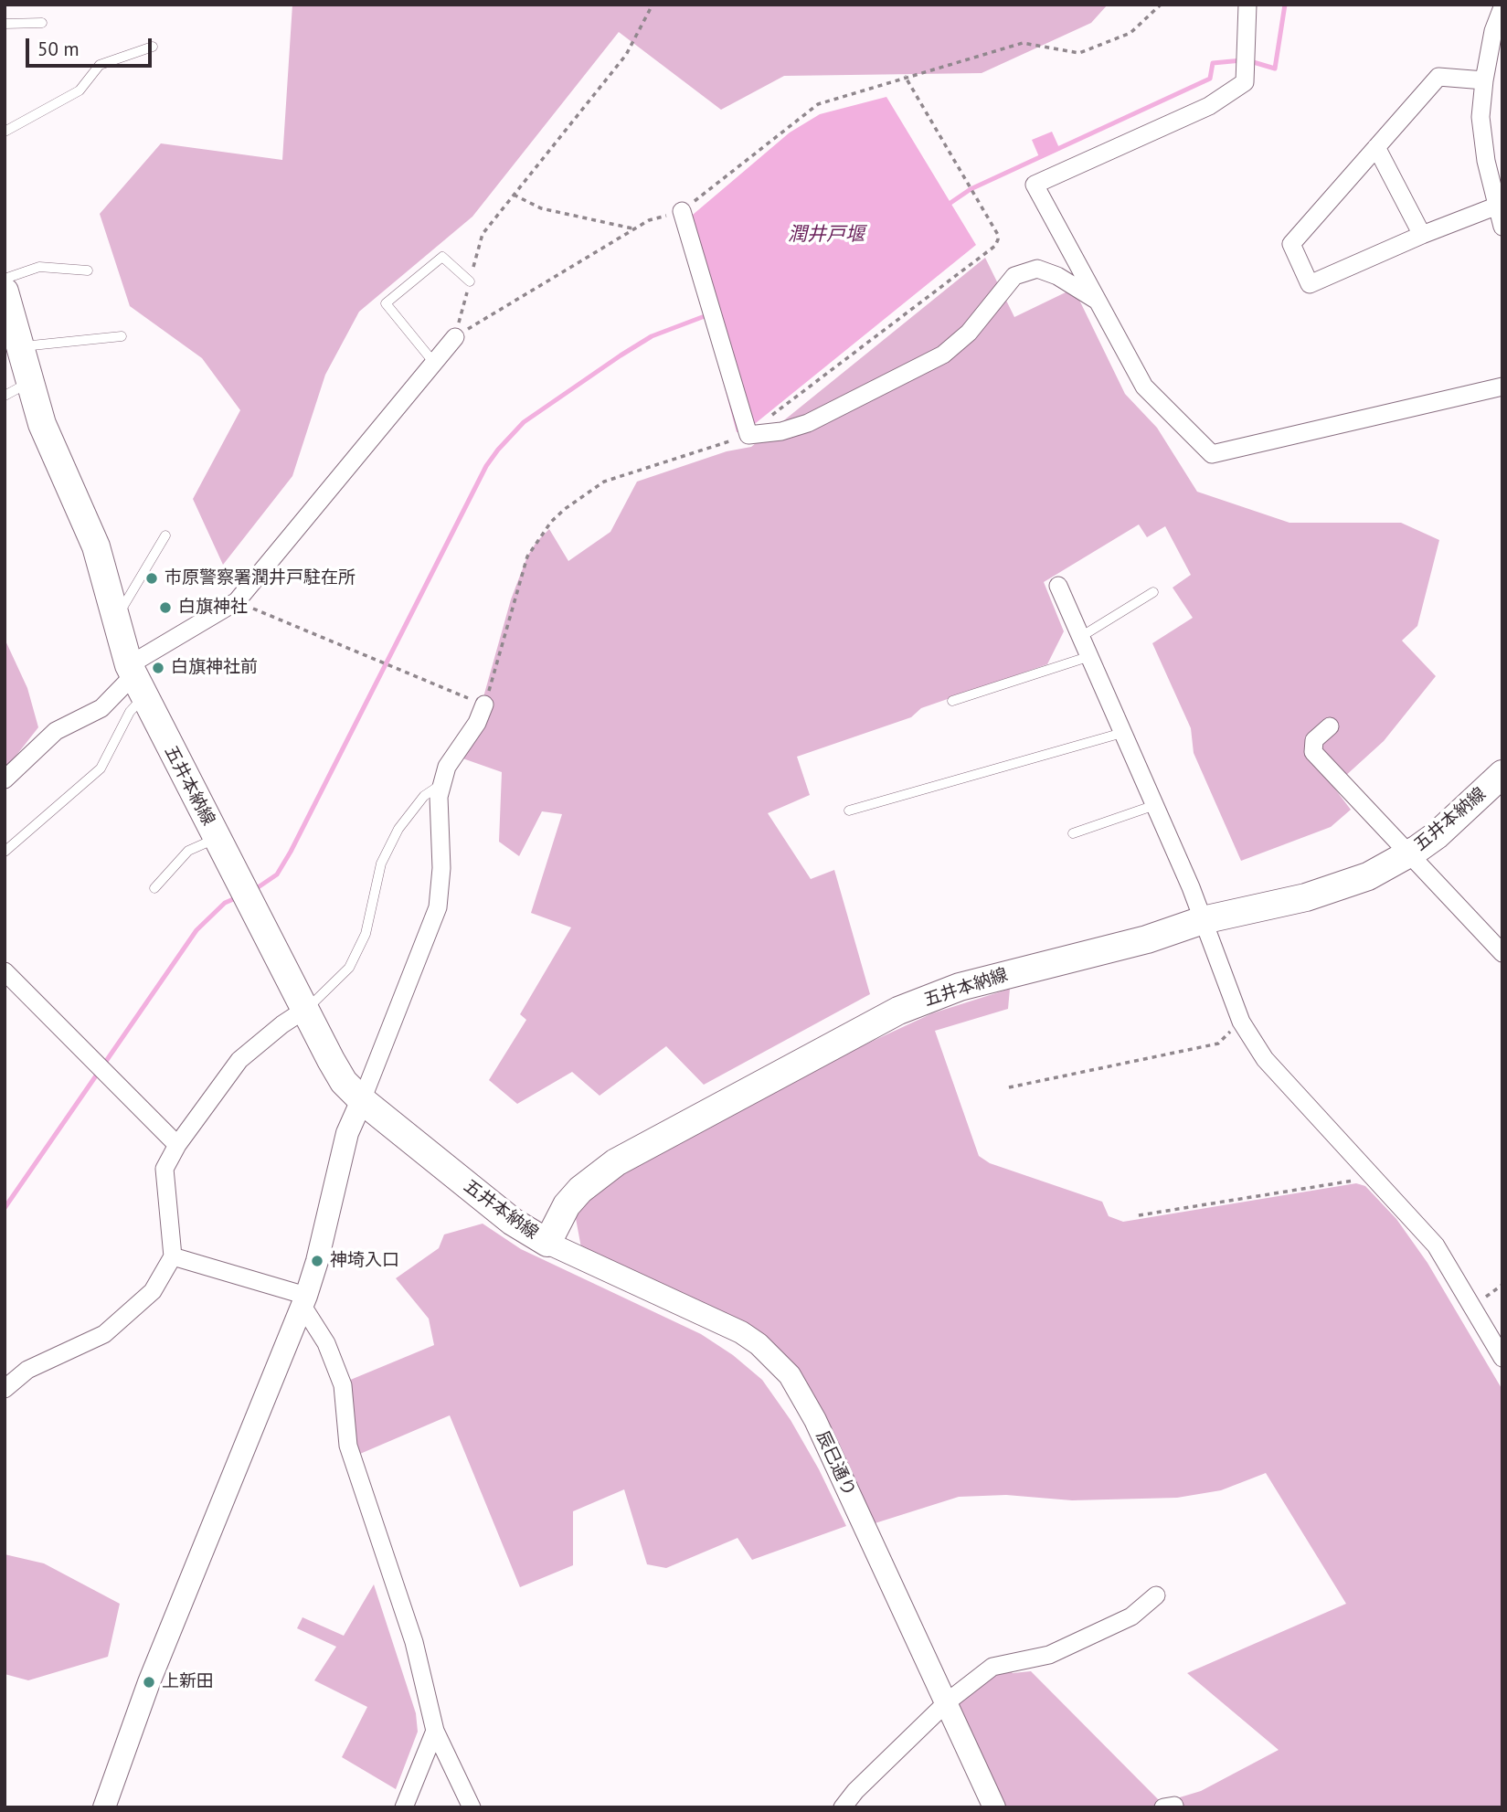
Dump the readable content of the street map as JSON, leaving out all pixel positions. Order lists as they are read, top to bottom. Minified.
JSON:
{"streets":{"main road":["五井本納線"],"street":["辰巳通り"]},"crossings":[["五井本納線","辰巳通り"]],"water":["潤井戸堰"],"places":["市原警察署潤井戸駐在所","白旗神社","白旗神社前","神埼入口","上新田"],"scale_bar":"50 m"}
